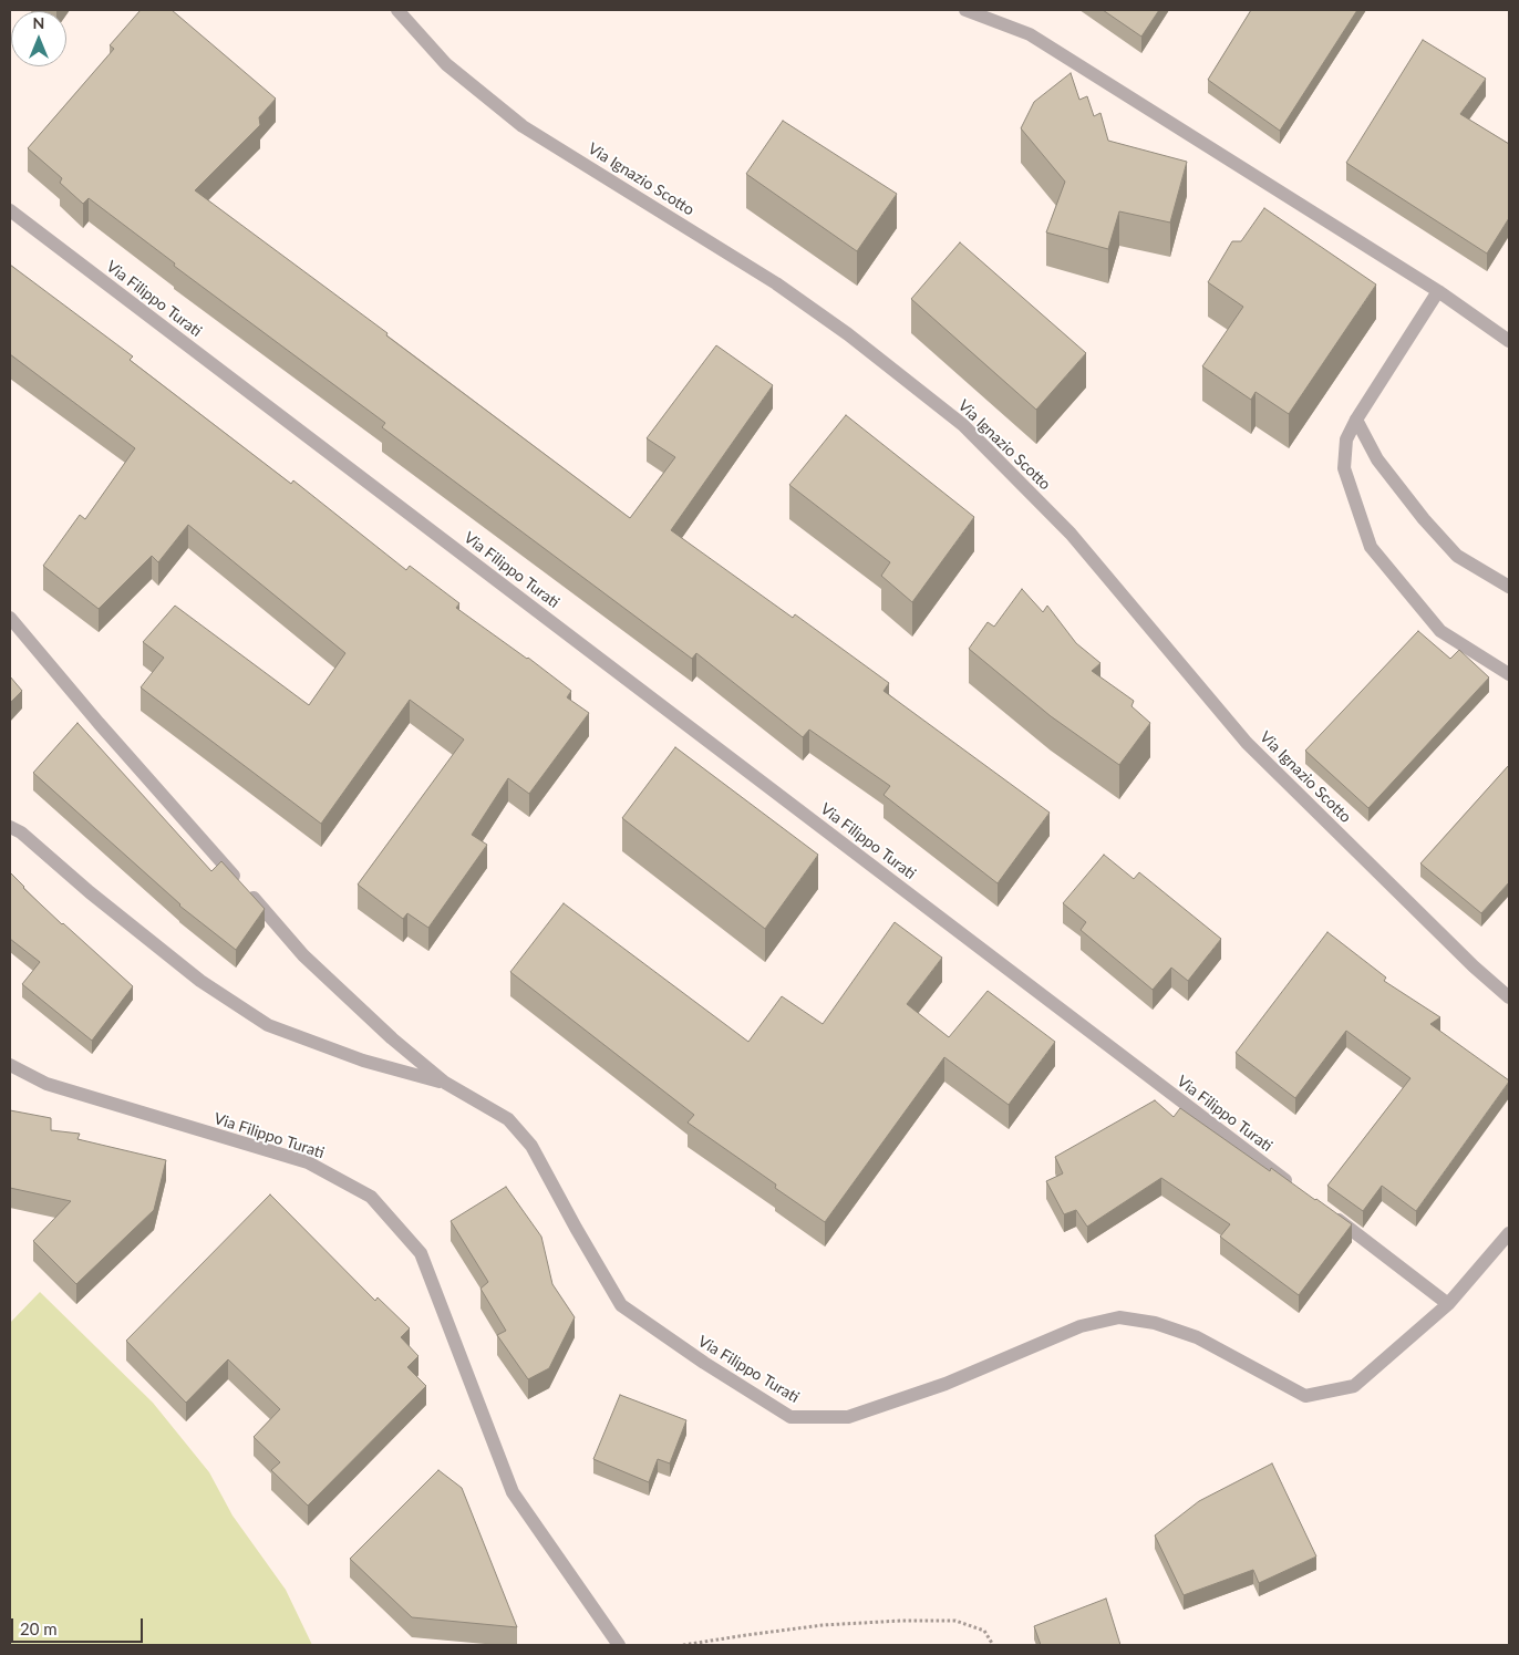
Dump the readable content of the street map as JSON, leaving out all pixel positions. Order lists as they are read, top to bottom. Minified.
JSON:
{"streets":{"street":["Via Ignazio Scotto","Via Filippo Turati"]},"scale_bar":"20 m","north":"top"}
